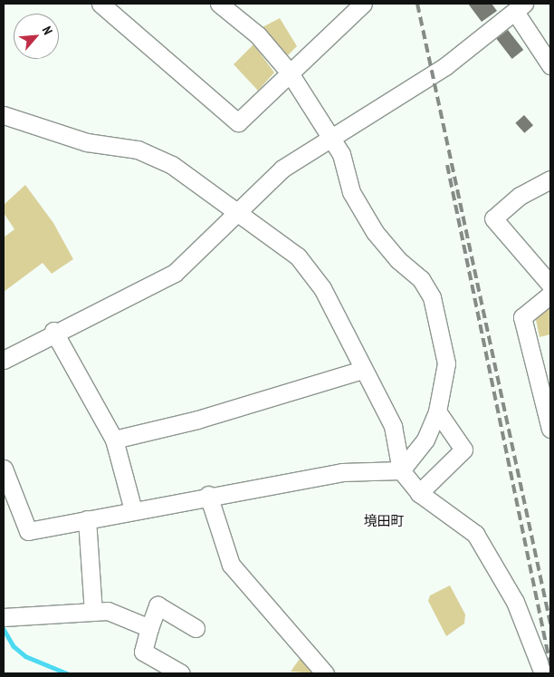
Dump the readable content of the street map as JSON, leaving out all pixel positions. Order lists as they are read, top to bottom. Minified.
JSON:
{"districts":["境田町"],"north":"top right"}
